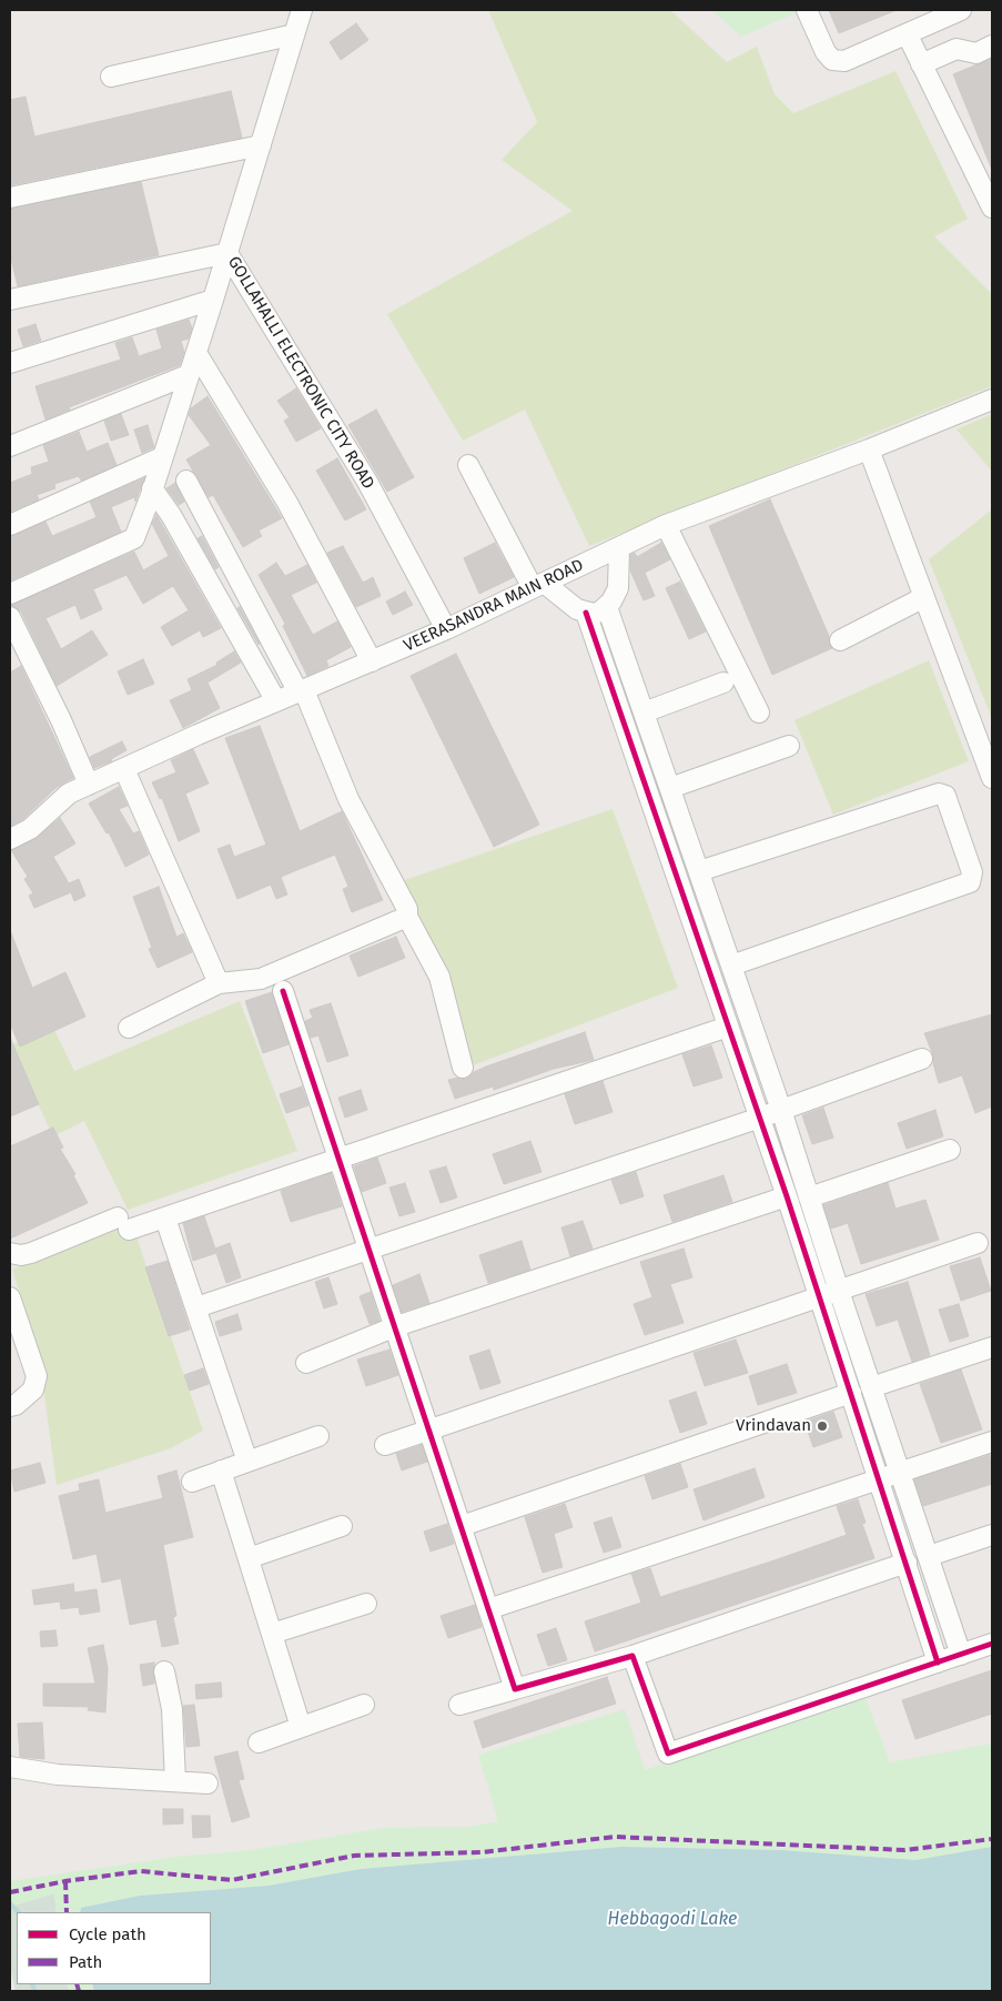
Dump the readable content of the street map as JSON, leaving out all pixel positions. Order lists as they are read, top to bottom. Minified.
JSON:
{"streets":{"street":["GOLLAHALLI ELECTRONIC CITY ROAD","VEERASANDRA MAIN ROAD"]},"crossings":[["GOLLAHALLI ELECTRONIC CITY ROAD","VEERASANDRA MAIN ROAD"]],"water":["Hebbagodi Lake"],"places":["Vrindavan"],"legend":["Cycle path","Path"]}
